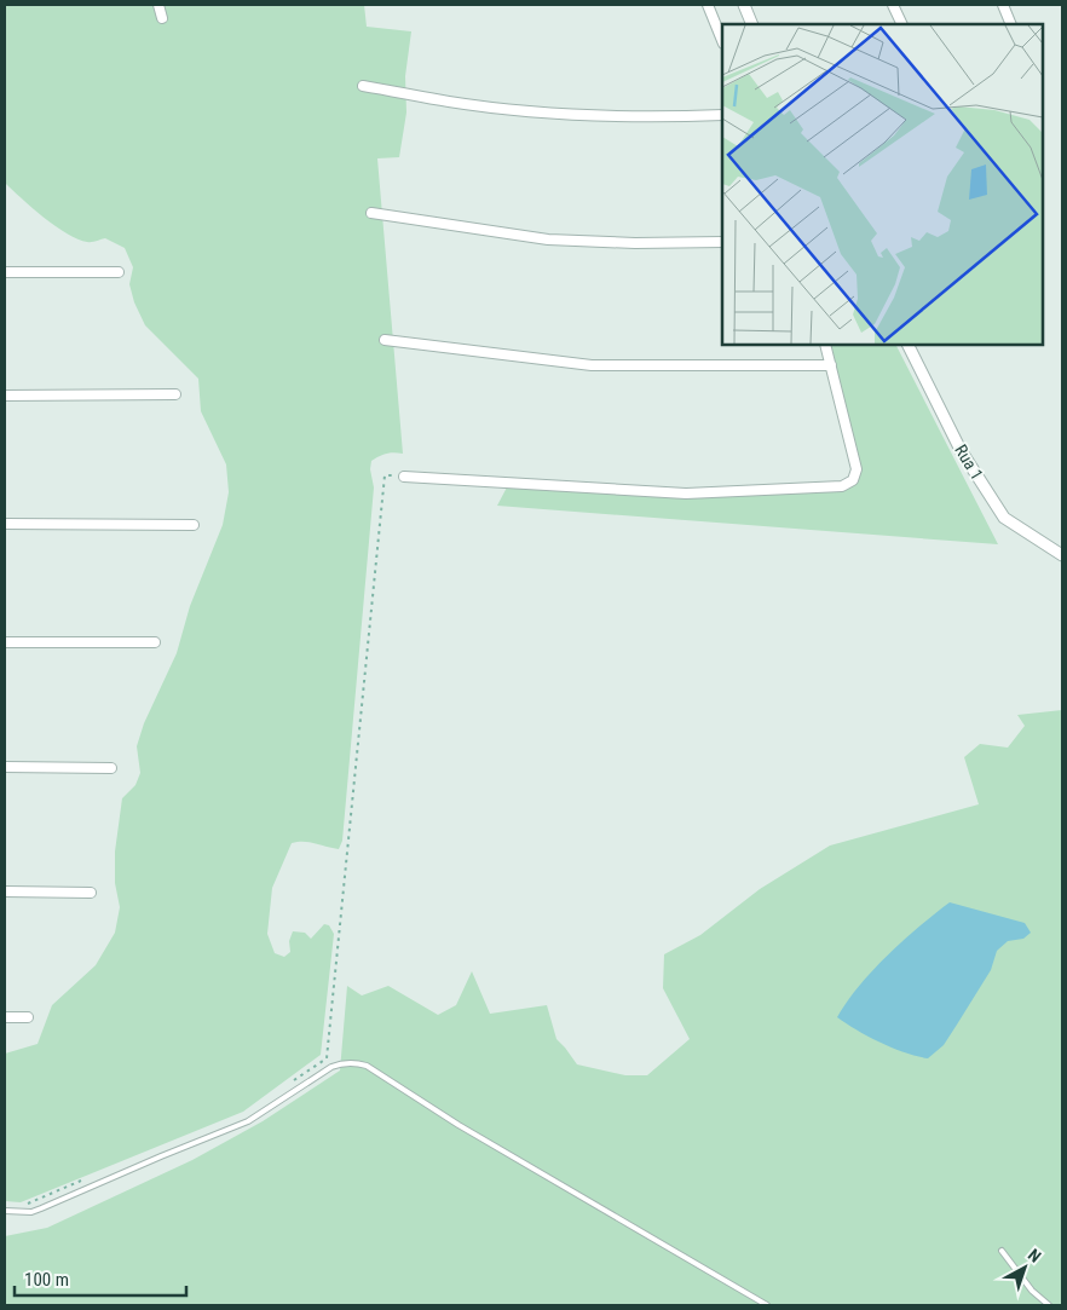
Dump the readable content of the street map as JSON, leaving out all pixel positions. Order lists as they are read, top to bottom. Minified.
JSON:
{"streets":{"street":["Rua 1"]},"scale_bar":"100 m","north":"top right"}
